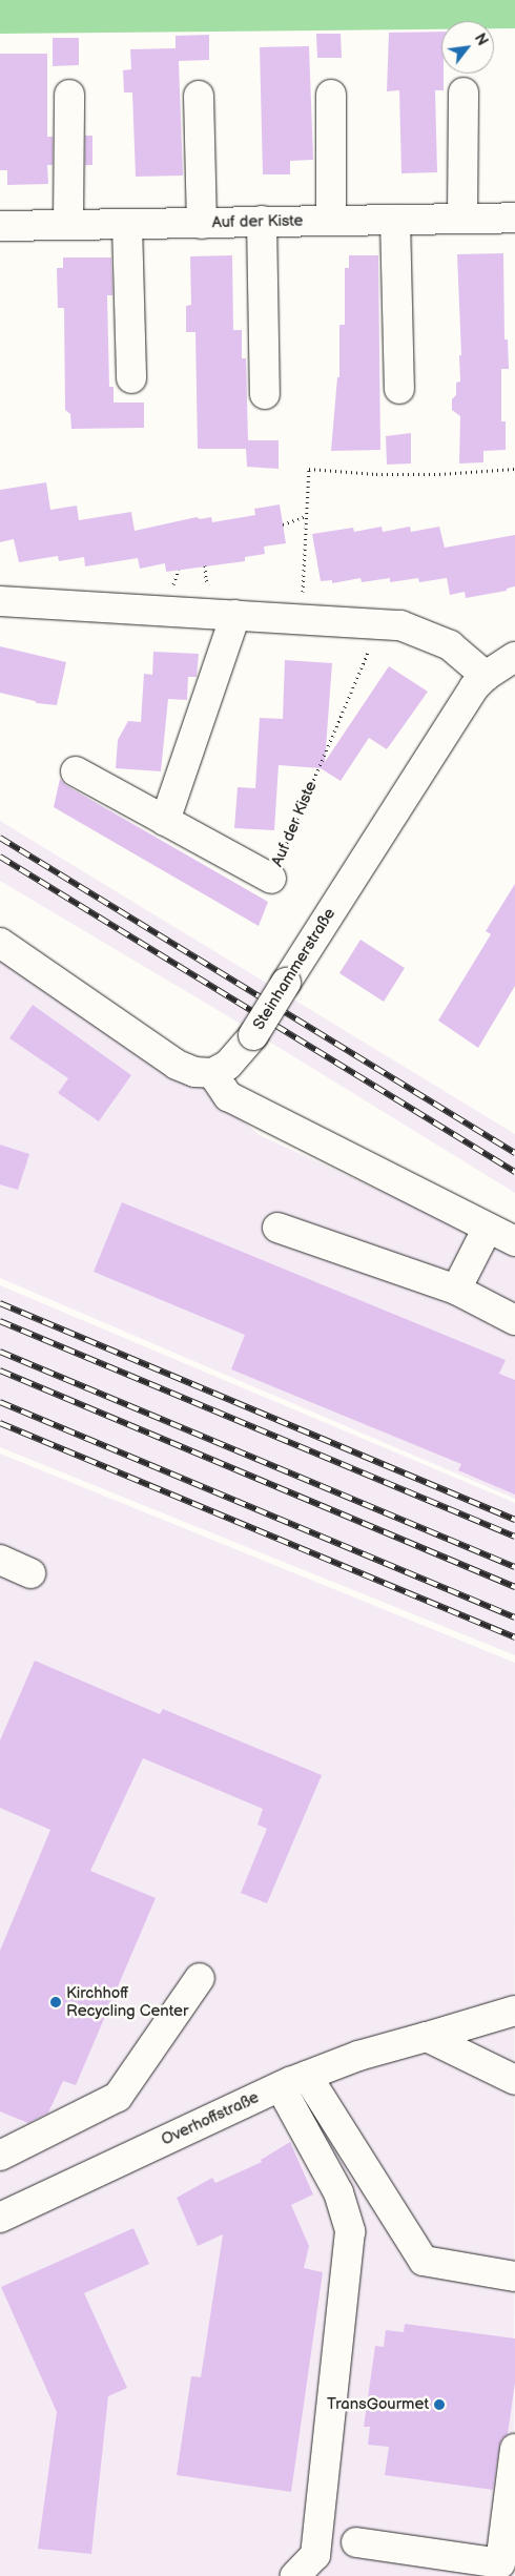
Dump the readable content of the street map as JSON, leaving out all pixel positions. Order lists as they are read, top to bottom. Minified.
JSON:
{"streets":{"street":["Auf der Kiste","Steinhammerstraße","Overhoffstraße"]},"places":["Kirchhoff Recycling Center","TransGourmet"],"north":"top right"}
